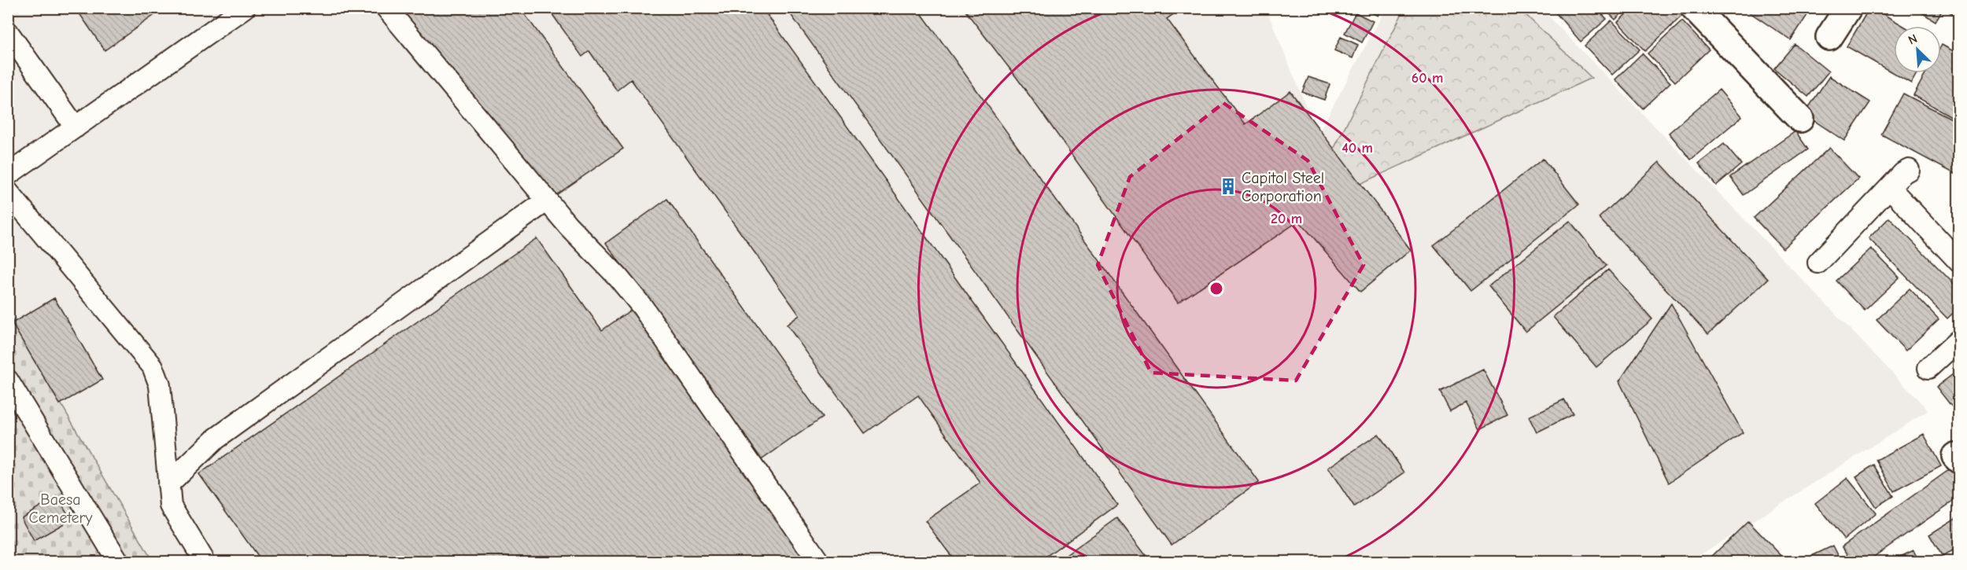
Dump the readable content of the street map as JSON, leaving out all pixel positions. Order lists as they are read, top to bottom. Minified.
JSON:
{"parks":["Baesa Cemetery"],"places":{"building":["Capitol Steel Corporation"]},"north":"top left","rings":["60 m","40 m","20 m"]}
